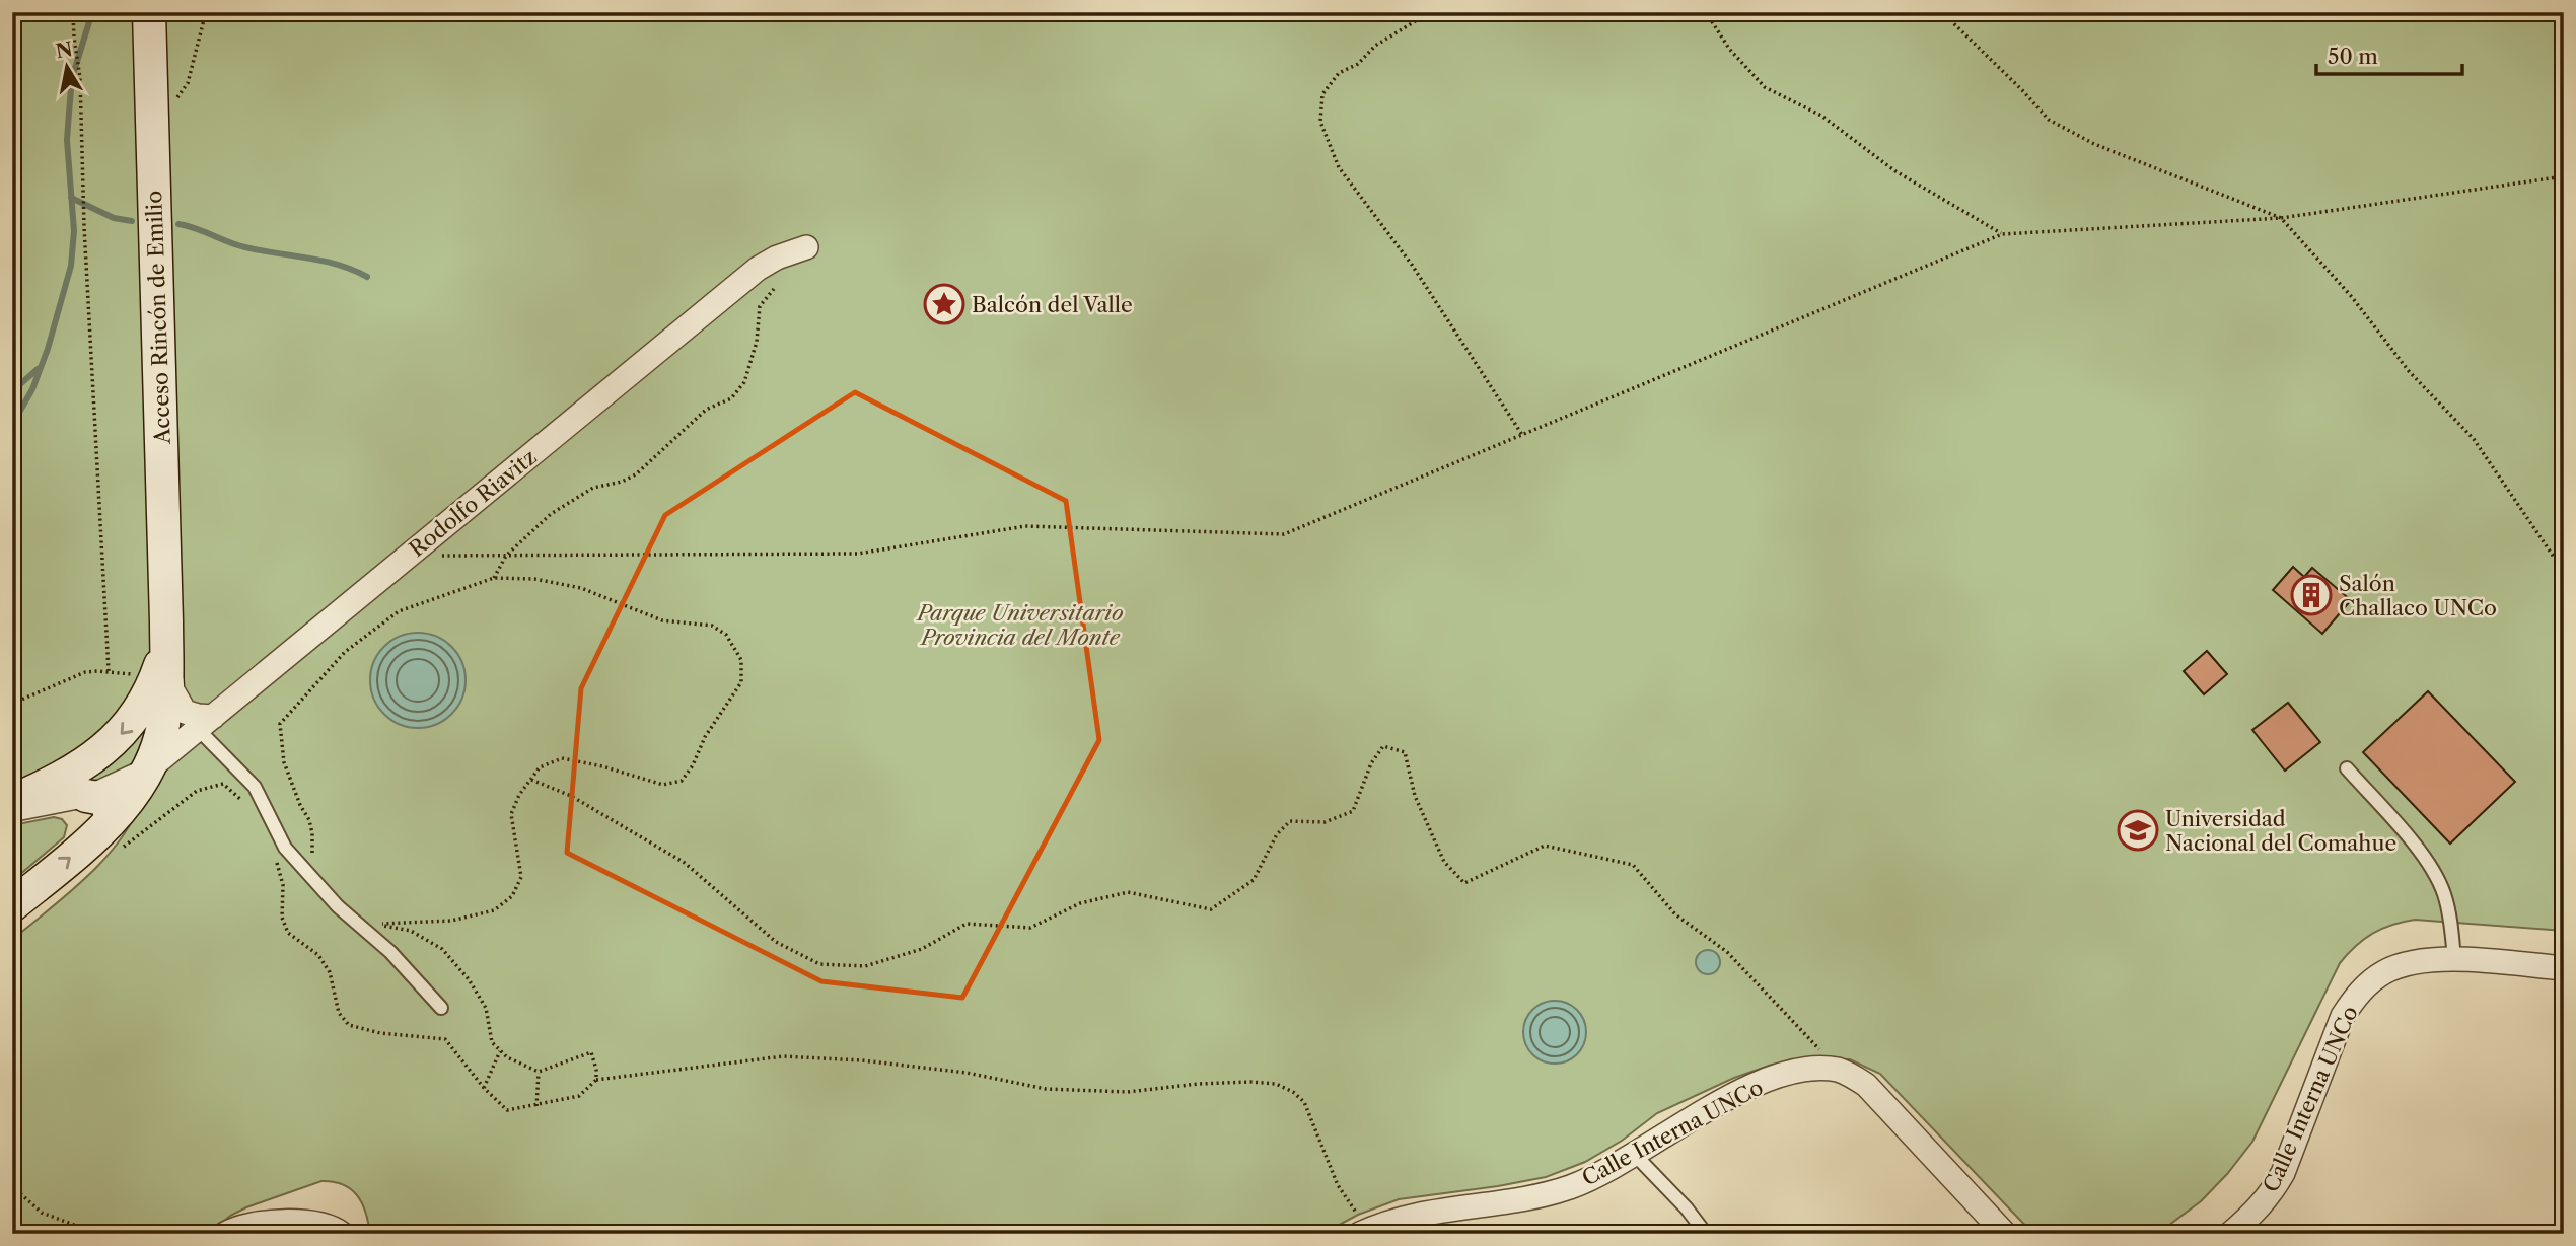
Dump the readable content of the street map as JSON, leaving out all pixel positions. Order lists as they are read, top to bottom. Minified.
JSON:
{"streets":{"main road":["Acceso Rincón de Emilio","Rodolfo Riavitz"],"street":["Calle Interna UNCo"]},"crossings":[["Acceso Rincón de Emilio","Rodolfo Riavitz"]],"parks":["Parque Universitario Provincia del Monte"],"places":{"place":["Balcón del Valle"],"building":["Salón Challaco UNCo"],"school or university":["Universidad Nacional del Comahue"]},"scale_bar":"50 m","north":"top"}
